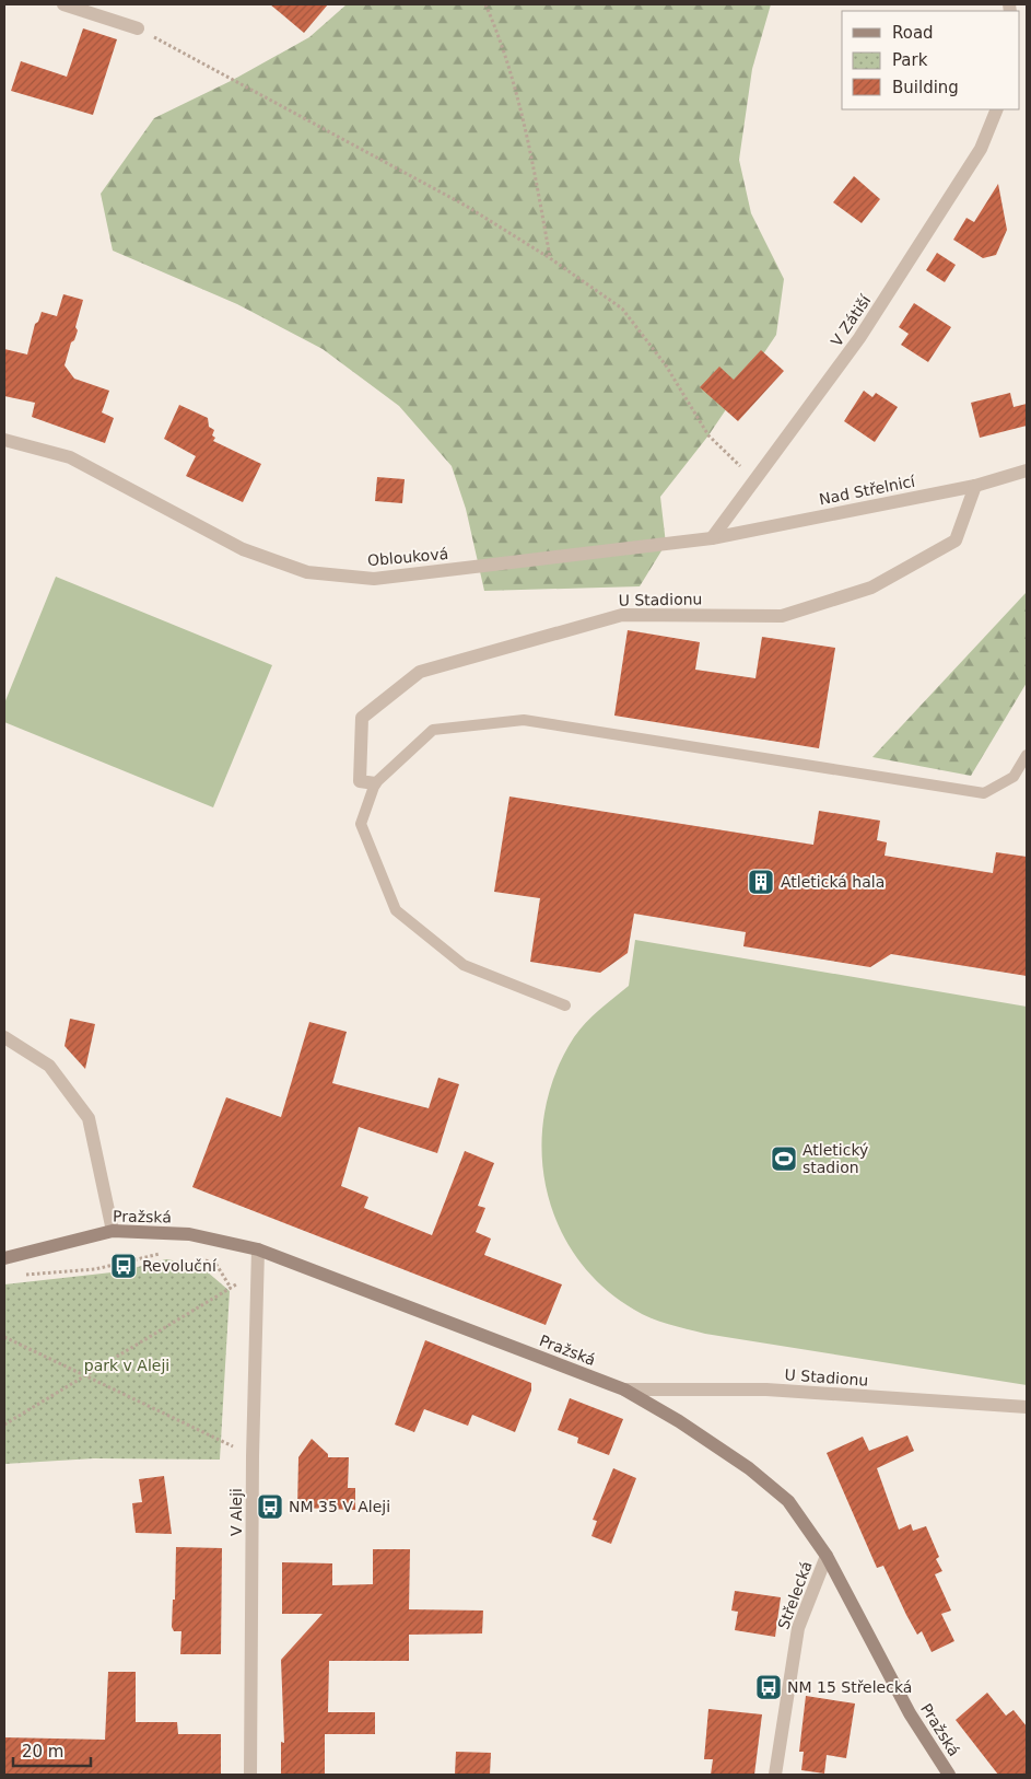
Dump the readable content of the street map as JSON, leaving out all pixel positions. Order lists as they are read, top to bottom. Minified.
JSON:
{"streets":{"main road":["Pražská"],"street":["V Zátiší","Nad Střelnicí","Oblouková","U Stadionu","V Aleji","Střelecká"]},"crossings":[["V Zátiší","Nad Střelnicí"],["V Zátiší","Oblouková"],["Nad Střelnicí","Oblouková"],["Nad Střelnicí","U Stadionu"],["U Stadionu","Pražská"],["Pražská","V Aleji"],["Pražská","Střelecká"]],"parks":["park v Aleji"],"places":{"building":["Atletická hala"],"sports":["Atletický stadion"],"bus stop":["Revoluční","NM 35 V Aleji","NM 15 Střelecká"]},"legend":["Road","Park","Building"],"scale_bar":"20 m"}
